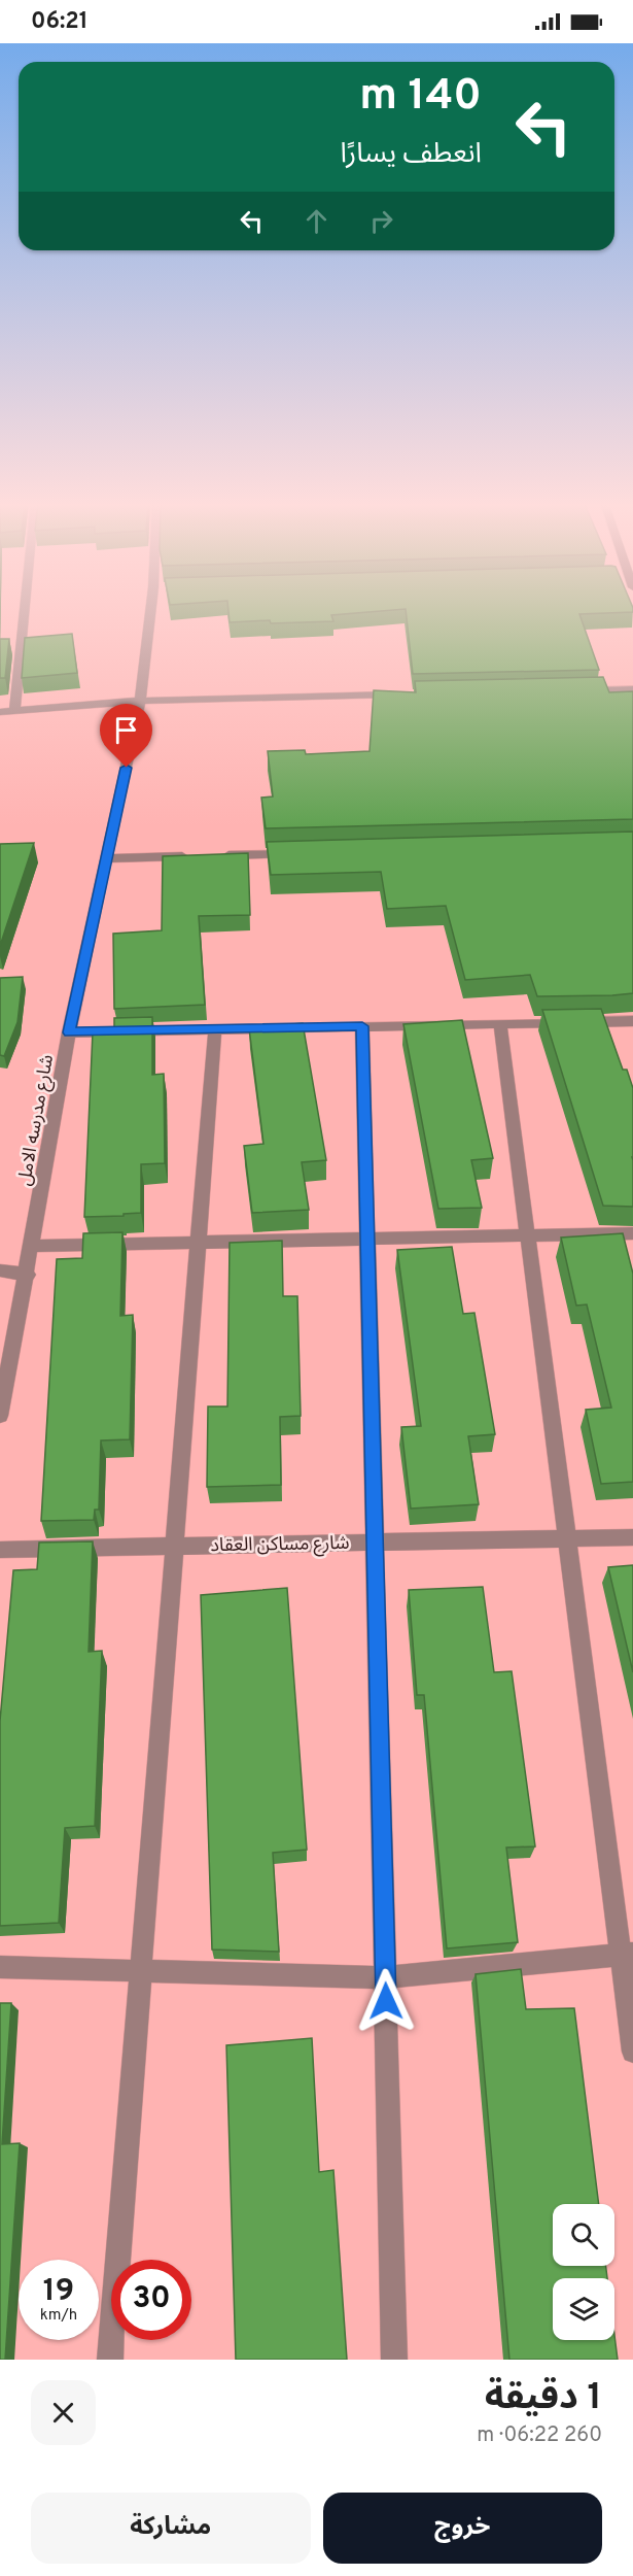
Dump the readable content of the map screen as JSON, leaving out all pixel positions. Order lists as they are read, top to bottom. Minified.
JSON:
{"streets":{"street":["شارع مدرسه الامل","شارع مساكن العقاد"]},"page":{"status":"06:21","turn":["140 m","انعطف يسارًا"],"speed":"19 km/h","limit":"30","heading":["1 دقيقة","260 m · 06:22"],"buttons":["خروج","مشاركة"]}}
